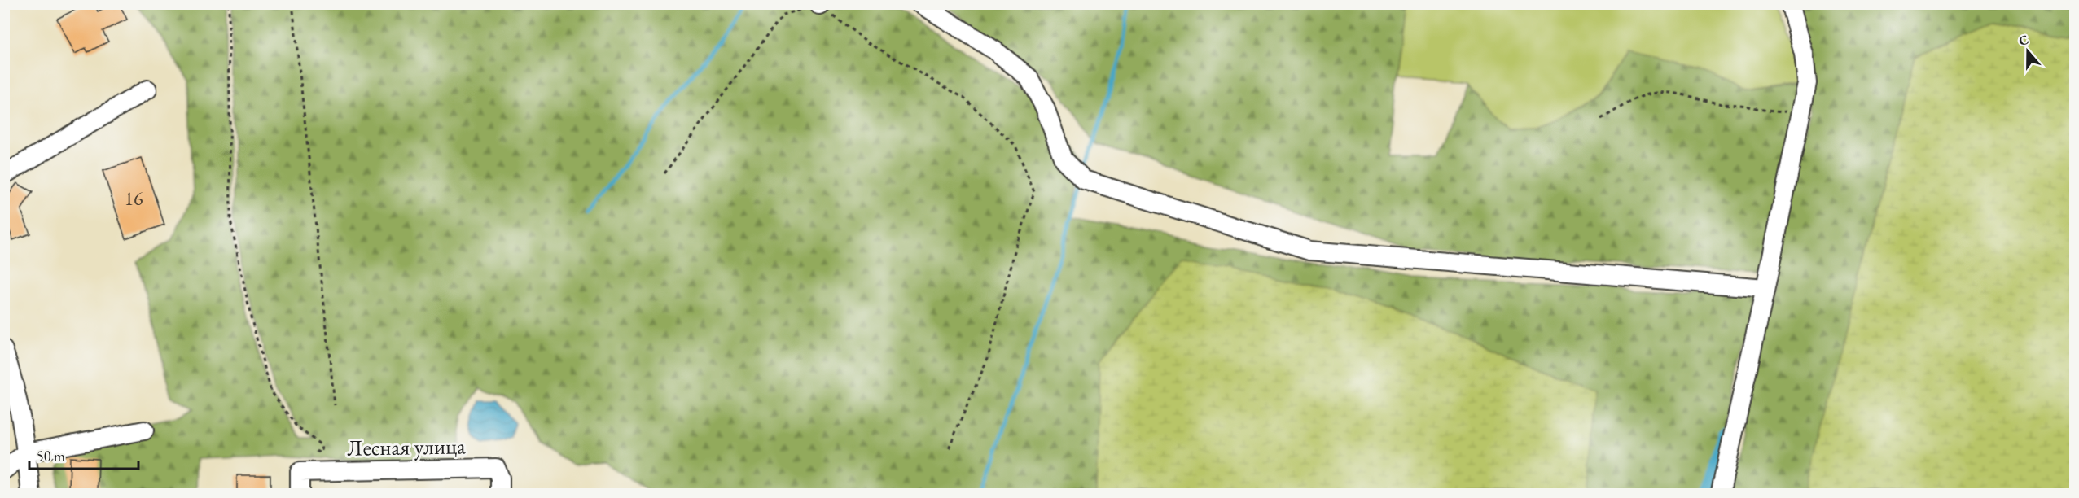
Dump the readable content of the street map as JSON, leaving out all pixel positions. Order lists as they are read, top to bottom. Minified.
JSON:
{"streets":{"street":["Лесная улица"]},"house_numbers":["16"],"scale_bar":"50 m","north":"top"}
